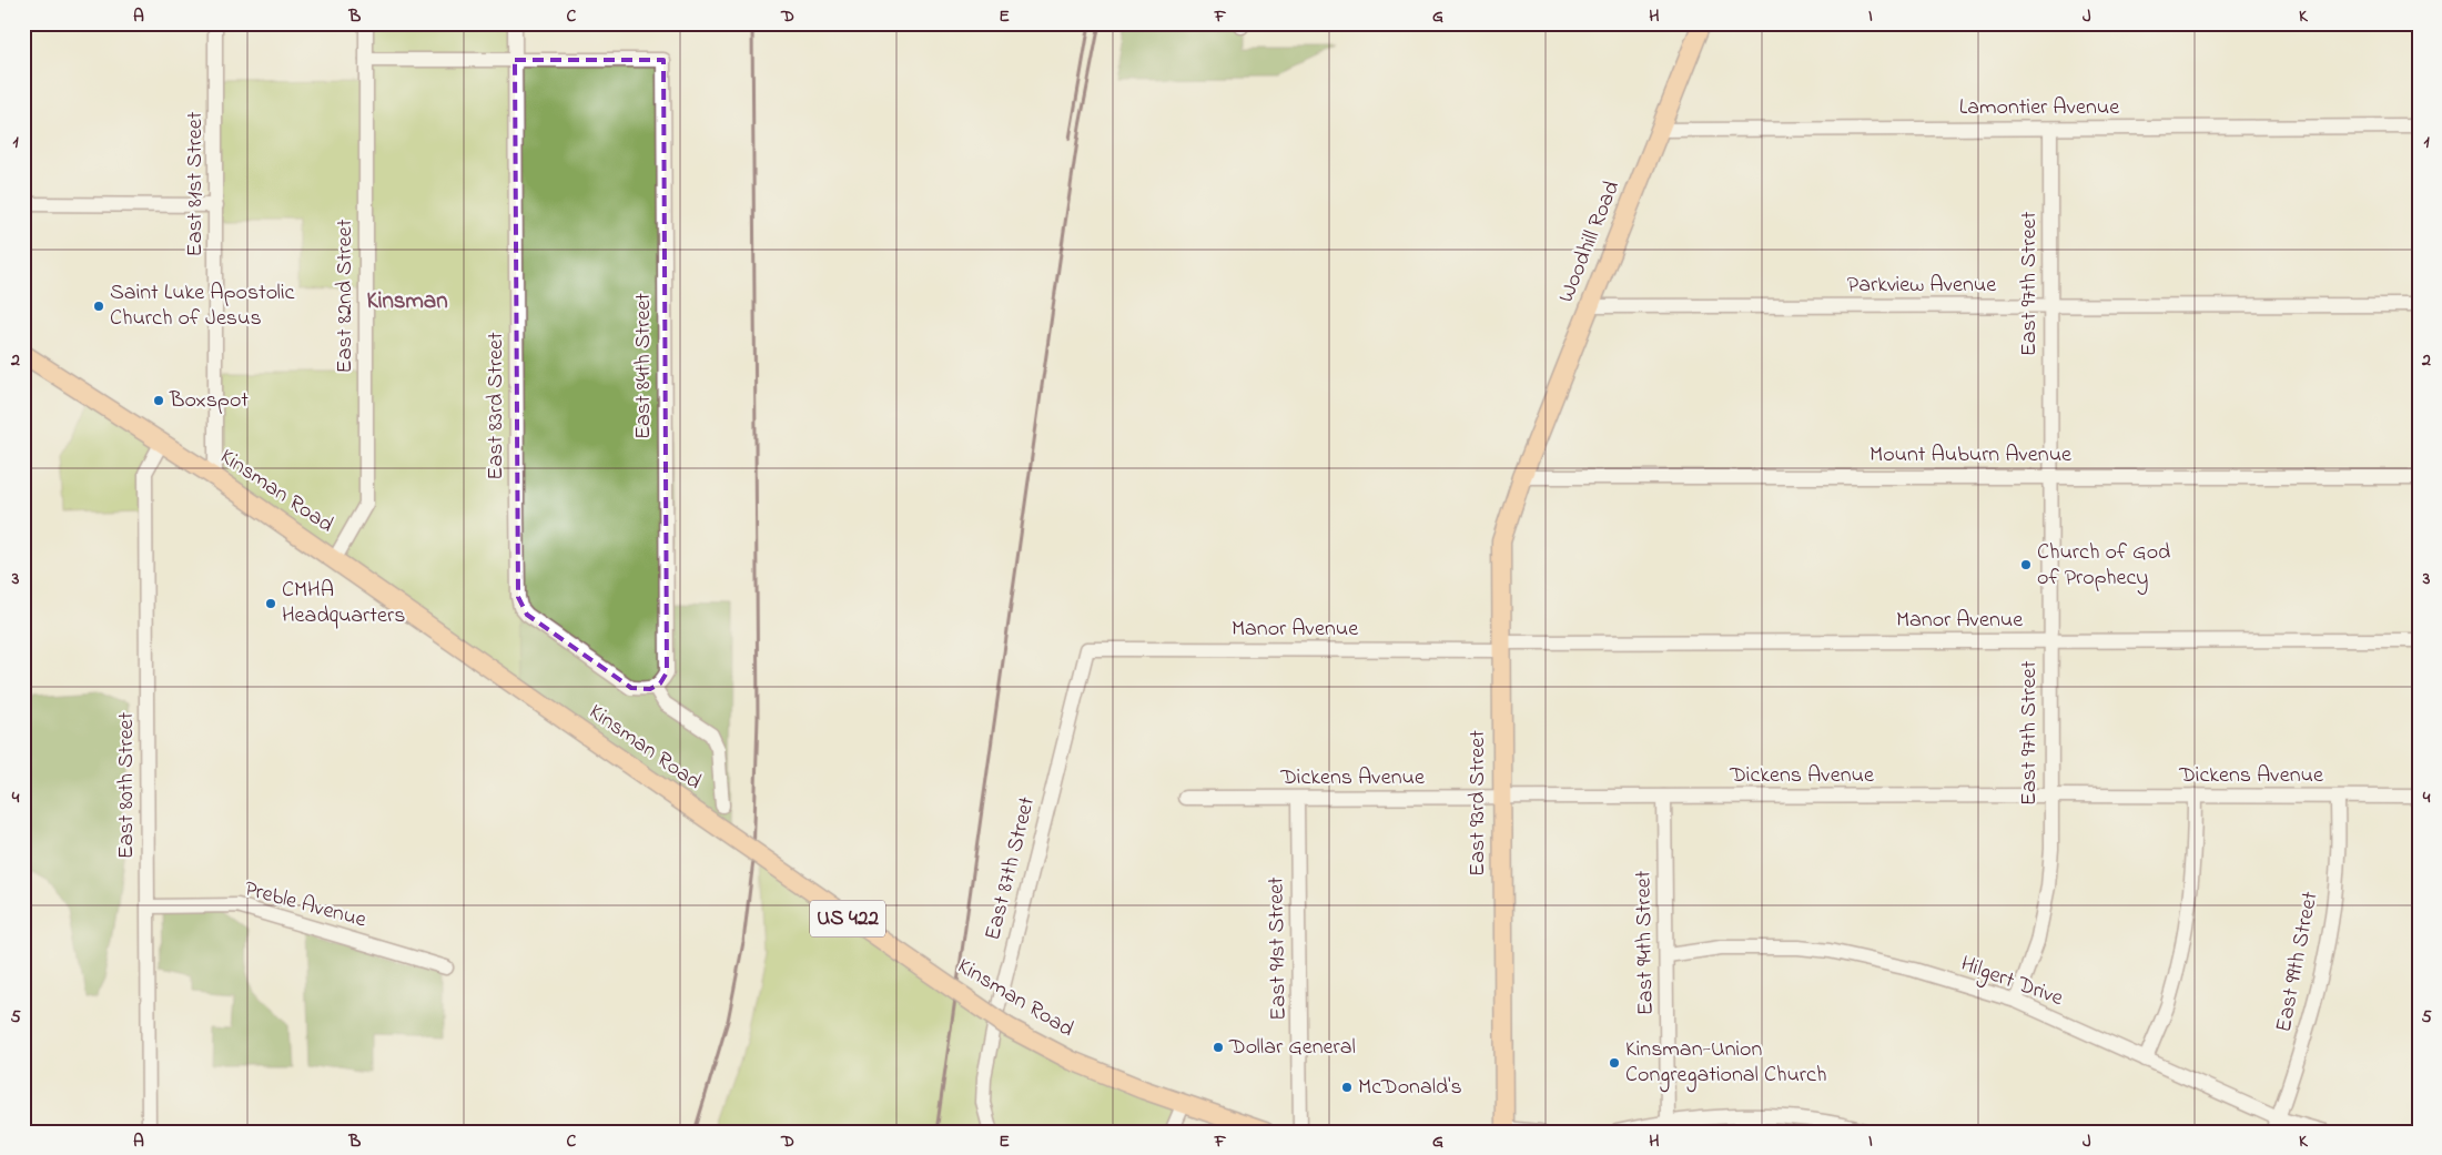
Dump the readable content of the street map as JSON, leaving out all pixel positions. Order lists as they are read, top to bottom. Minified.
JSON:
{"streets":{"main road":["Woodhill Road","Kinsman Road","East 93rd Street","US 422"],"street":["Lamontier Avenue","East 81st Street","East 97th Street","Parkview Avenue","East 82nd Street","East 84th Street","East 83rd Street","Mount Auburn Avenue","Manor Avenue","Dickens Avenue","East 80th Street","East 87th Street","Preble Avenue","East 94th Street","East 91st Street","East 99th Street","Hilgert Drive"]},"crossings":[["Lamontier Avenue","Woodhill Road"],["Lamontier Avenue","East 97th Street"],["East 81st Street","Kinsman Road"],["Woodhill Road","Parkview Avenue"],["Woodhill Road","Mount Auburn Avenue"],["Woodhill Road","East 93rd Street"],["East 97th Street","Parkview Avenue"],["East 97th Street","Mount Auburn Avenue"],["East 97th Street","Manor Avenue"],["East 97th Street","Dickens Avenue"],["East 97th Street","Hilgert Drive"],["East 82nd Street","Kinsman Road"],["East 84th Street","East 83rd Street"],["Mount Auburn Avenue","East 93rd Street"],["Kinsman Road","East 80th Street"],["Manor Avenue","East 93rd Street"],["Manor Avenue","East 87th Street"],["Dickens Avenue","East 93rd Street"],["Dickens Avenue","East 94th Street"],["Dickens Avenue","East 91st Street"],["Dickens Avenue","East 99th Street"],["East 80th Street","Preble Avenue"],["East 94th Street","Hilgert Drive"],["East 99th Street","Hilgert Drive"]],"districts":["Kinsman"],"places":["Saint Luke Apostolic Church of Jesus","Boxspot","Church of God of Prophecy","CMHA Headquarters","Dollar General","Kinsman-Union Congregational Church","McDonald's"],"grid":{"columns":["A","B","C","D","E","F","G","H","I","J","K"],"rows":["1","2","3","4","5"]}}
